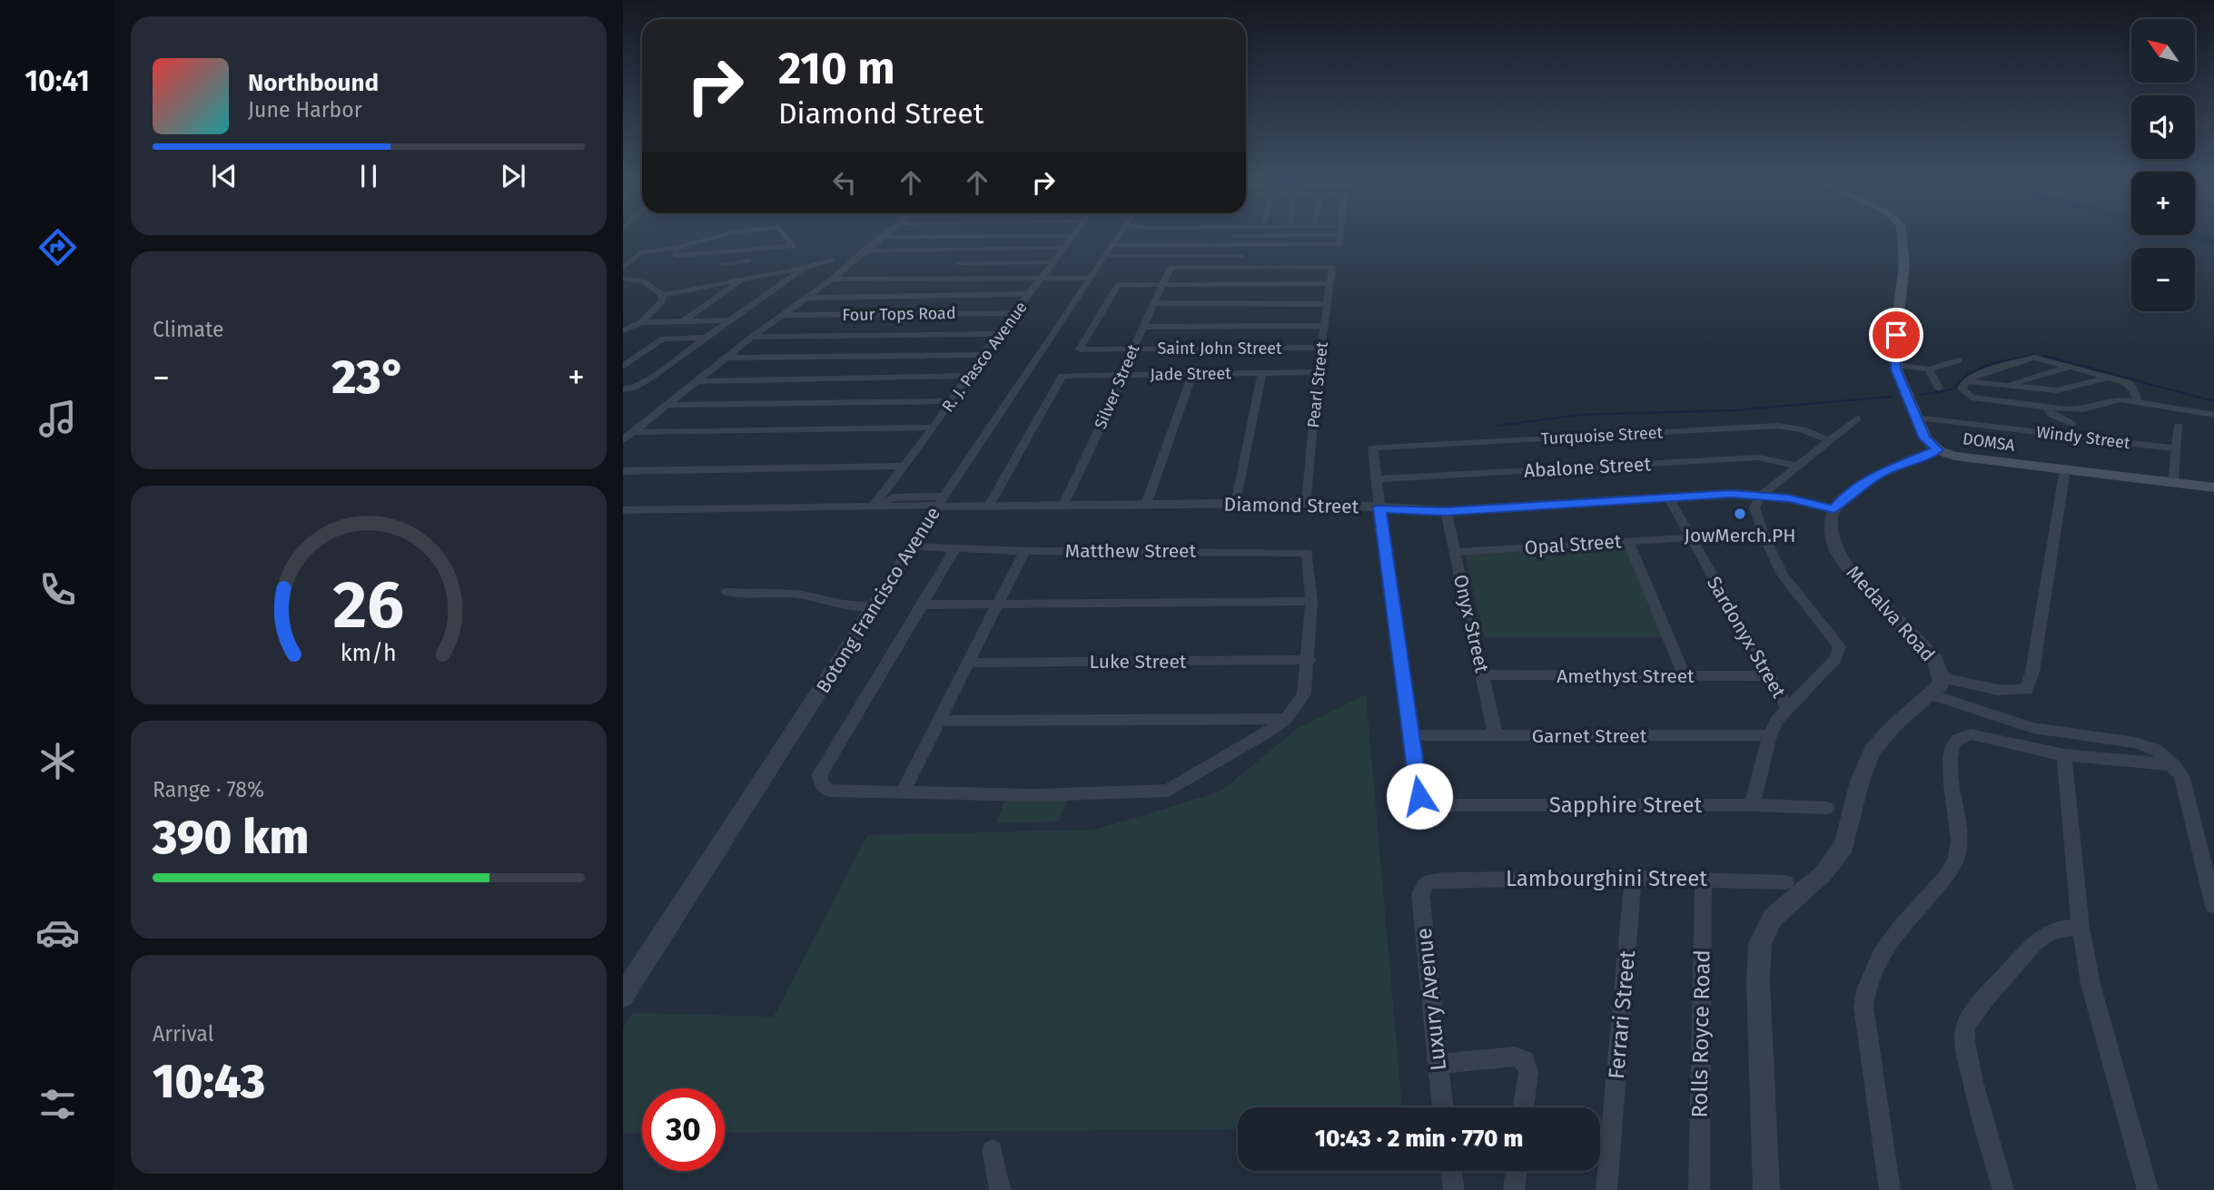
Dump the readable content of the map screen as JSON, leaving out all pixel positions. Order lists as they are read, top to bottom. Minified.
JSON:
{"streets":{"main road":["DOMSA"],"street":["Four Tops Road","Saint John Street","R. J. Pasco Avenue","Jade Street","Pearl Street","Silver Street","Turquoise Street","Windy Street","Abalone Street","Diamond Street","Opal Street","Matthew Street","Botong Francisco Avenue","Medalva Road","Onyx Street","Sardonyx Street","Luke Street","Amethyst Street","Garnet Street","Sapphire Street","Lambourghini Street","Luxury Avenue","Ferrari Street","Rolls Royce Road"]},"crossings":[["Four Tops Road","R. J. Pasco Avenue"],["Saint John Street","Pearl Street"],["Saint John Street","Silver Street"],["Jade Street","Pearl Street"],["Jade Street","Silver Street"],["Jade Street","Diamond Street"],["Pearl Street","Silver Street"],["Pearl Street","Diamond Street"],["Silver Street","Diamond Street"],["Turquoise Street","Abalone Street"],["Windy Street","DOMSA"],["Diamond Street","Botong Francisco Avenue"],["Diamond Street","Medalva Road"],["Diamond Street","Onyx Street"],["Diamond Street","Sardonyx Street"],["Opal Street","Onyx Street"],["Opal Street","Sardonyx Street"],["Matthew Street","Botong Francisco Avenue"],["Onyx Street","Amethyst Street"],["Onyx Street","Garnet Street"],["Sardonyx Street","Amethyst Street"],["Garnet Street","Sapphire Street"],["Lambourghini Street","Luxury Avenue"],["Lambourghini Street","Ferrari Street"],["Lambourghini Street","Rolls Royce Road"]],"places":["JowMerch.PH"],"north":"top left","page":{"tabs":"10:41","map_buttons":["+","−"],"turn":["210 m","Diamond Street"],"song":["Northbound","June Harbor"],"tile":["Climate",["Range · 78%","390 km"],["Arrival","10:43"]],"heat":["−","23°","+"],"limit":"30","trip":"10:43 · 2 min · 770 m","gauge":["26","km/h"]}}
